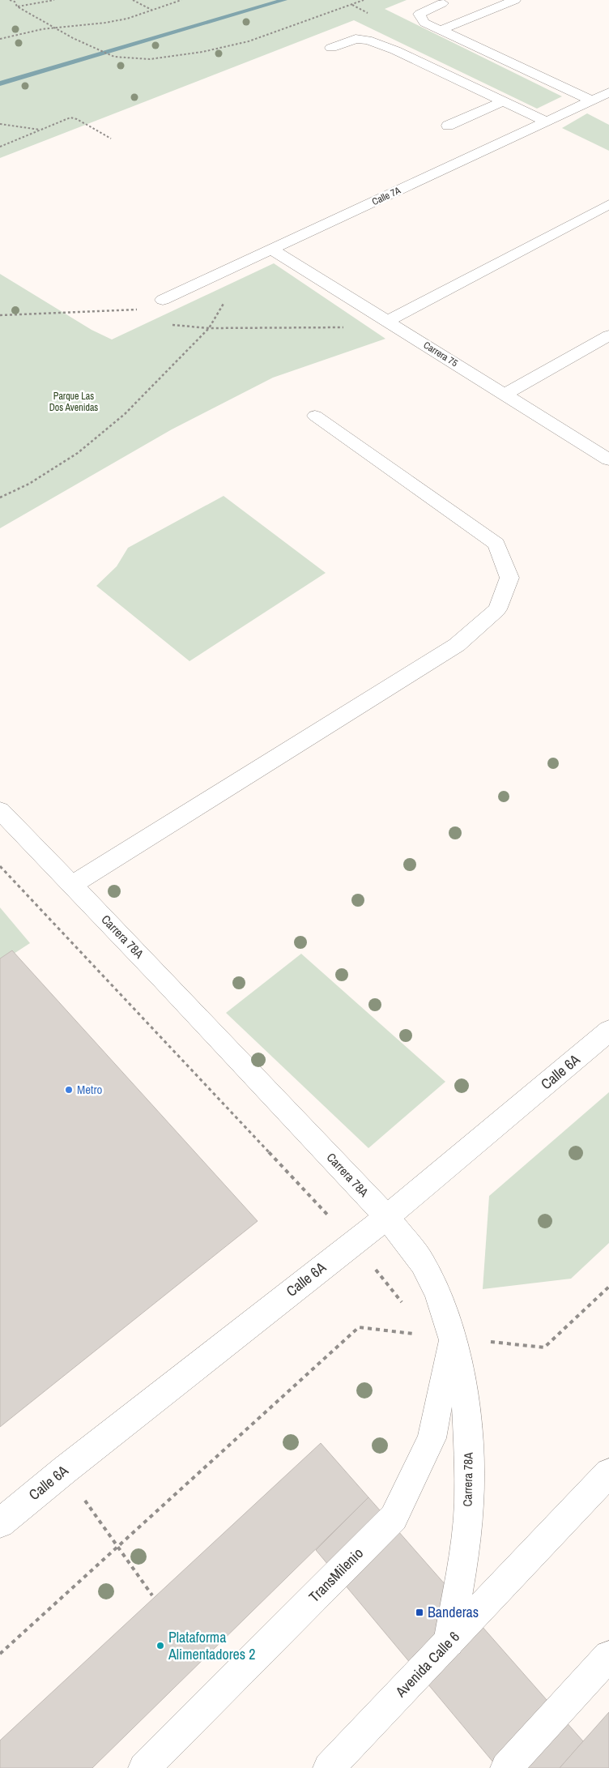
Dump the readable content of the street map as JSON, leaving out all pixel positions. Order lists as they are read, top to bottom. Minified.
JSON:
{"streets":{"main road":["Calle 7A","Carrera 75","Carrera 78A","Calle 6A","TransMilenio","Avenida Calle 6"]},"crossings":[["Calle 7A","Carrera 75"],["Carrera 78A","Calle 6A"],["Carrera 78A","TransMilenio"],["Carrera 78A","Avenida Calle 6"]],"parks":["Parque Las Dos Avenidas"],"places":{"other":["Metro","Plataforma Alimentadores 2"],"transit":["Banderas"]}}
